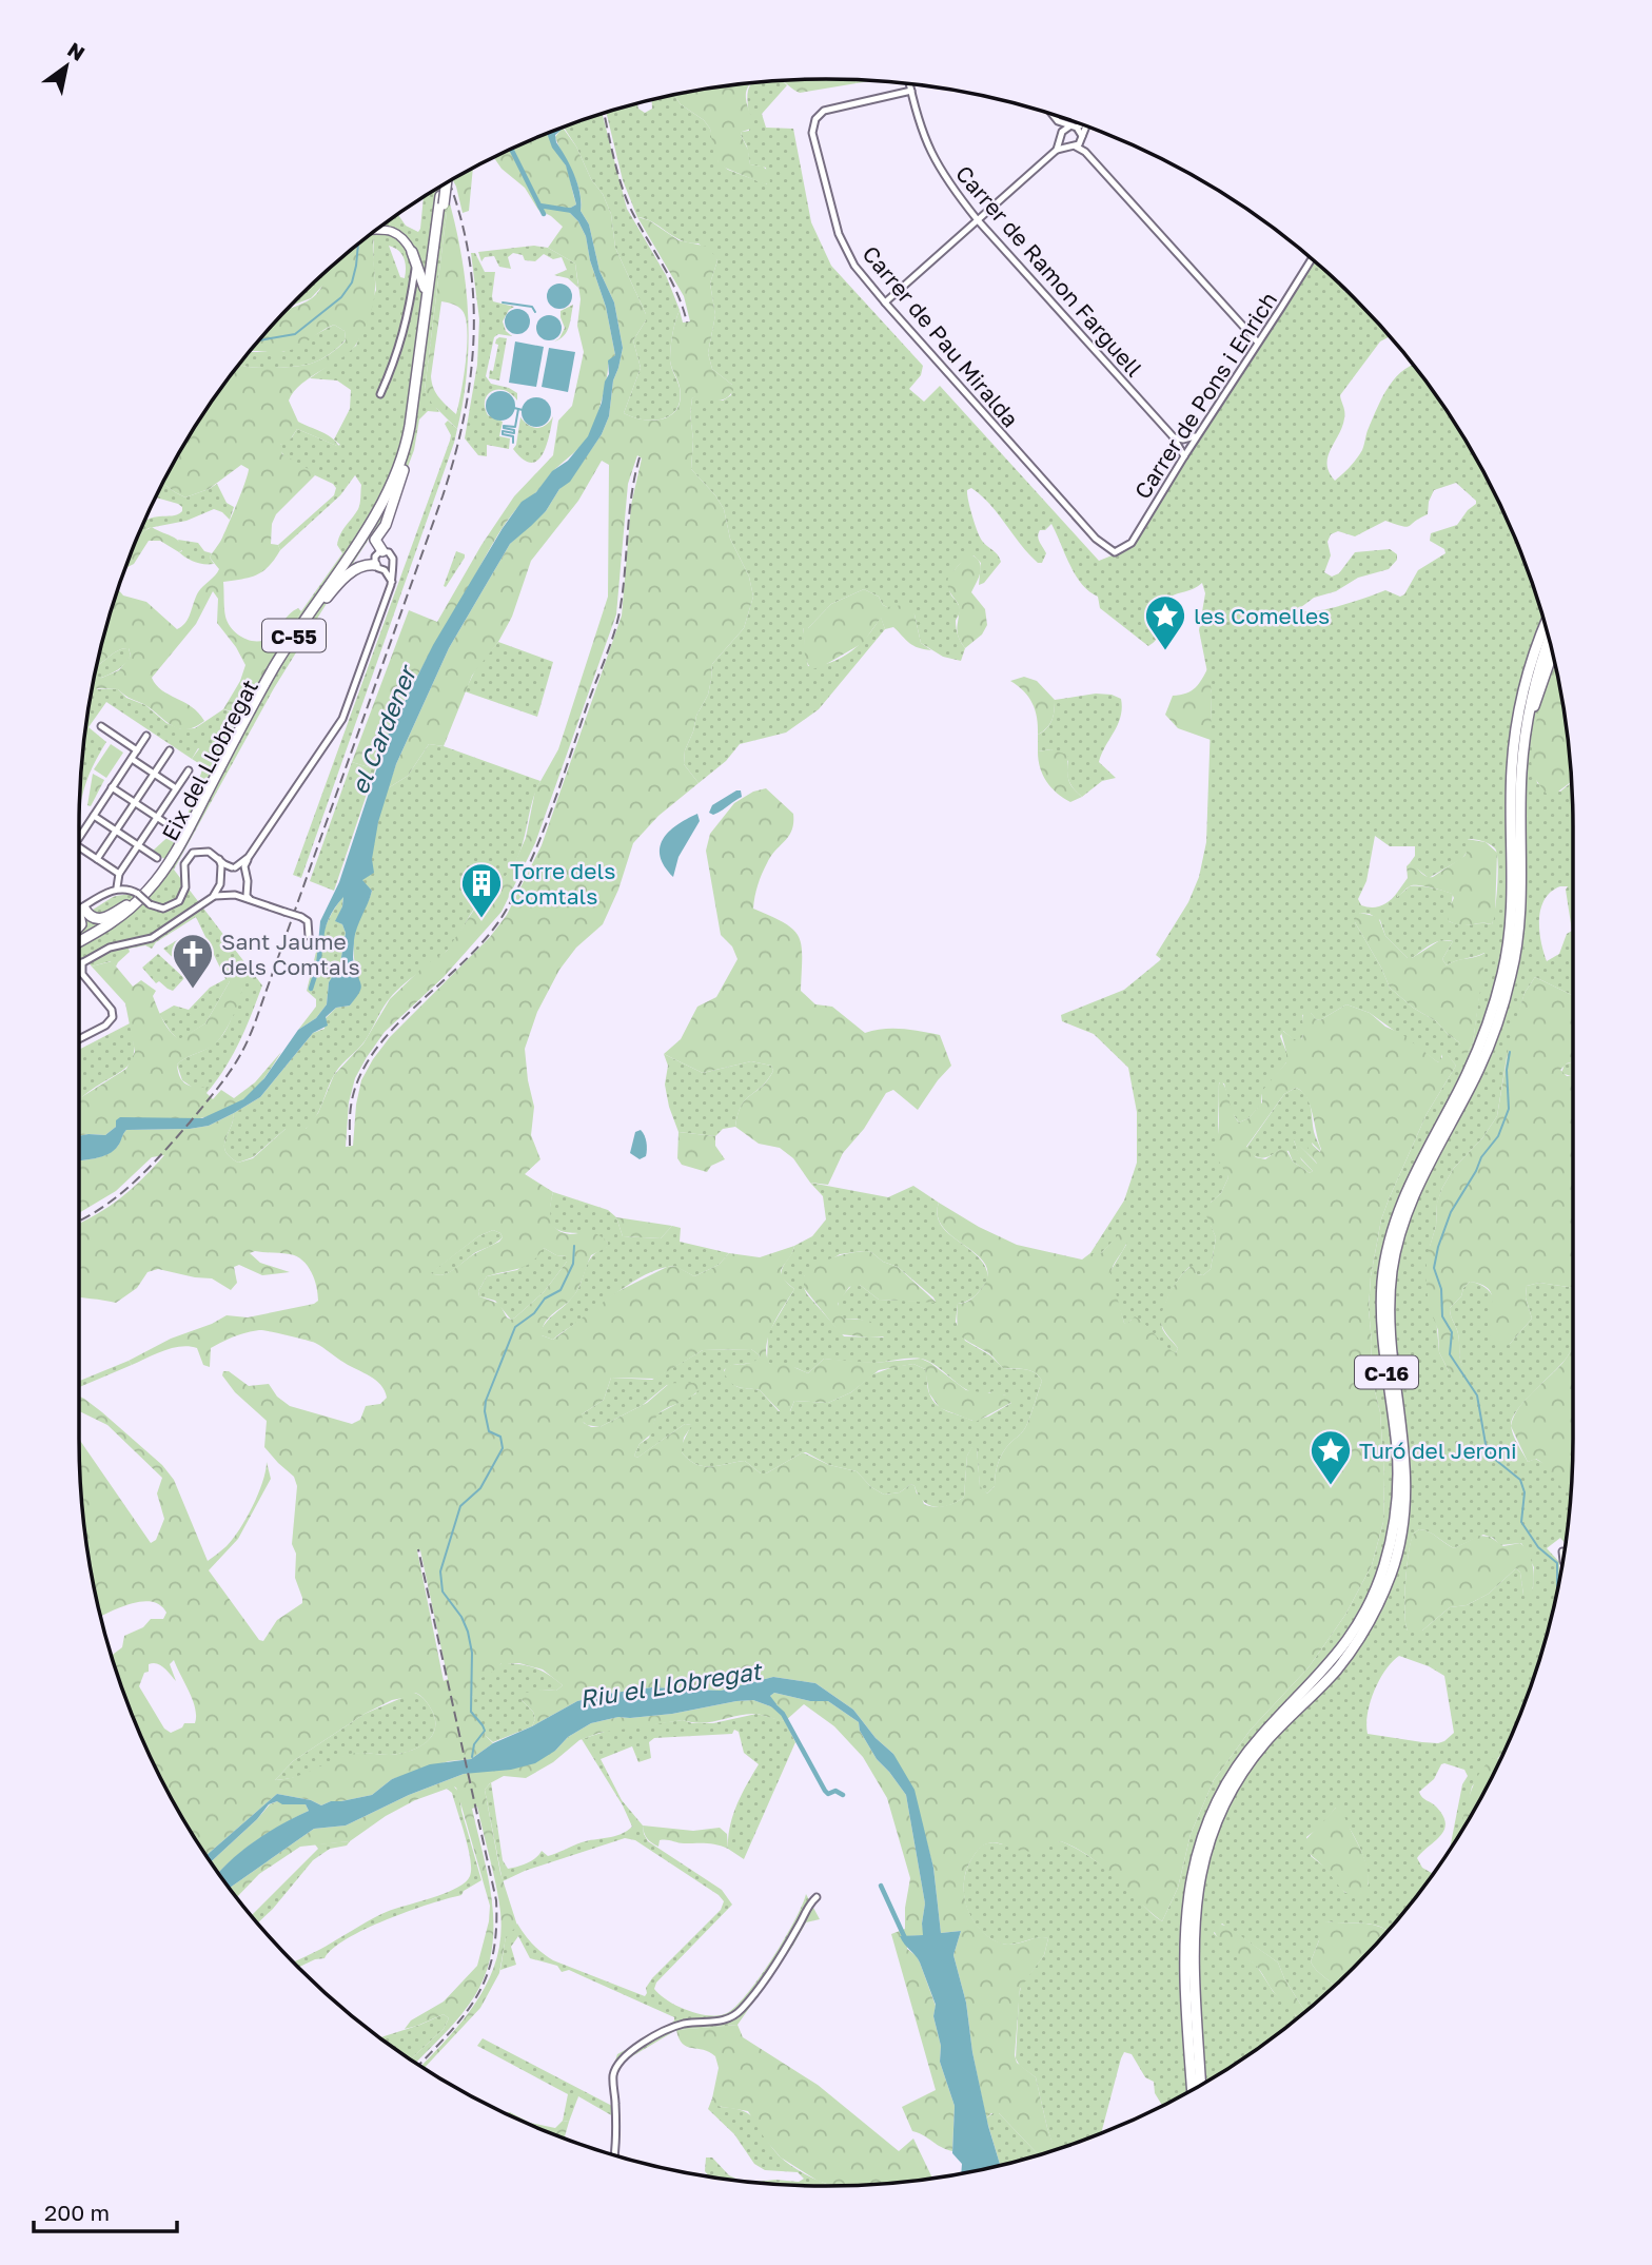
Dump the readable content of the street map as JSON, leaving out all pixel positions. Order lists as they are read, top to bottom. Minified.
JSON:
{"streets":{"highway":["C-55","Eix del Llobregat","C-16"],"street":["Carrer de Ramon Farguell","Carrer de Pau Miralda","Carrer de Pons i Enrich"]},"crossings":[["Carrer de Ramon Farguell","Carrer de Pau Miralda"],["Carrer de Ramon Farguell","Carrer de Pons i Enrich"],["Carrer de Pau Miralda","Carrer de Pons i Enrich"]],"water":["el Cardener","Riu el Llobregat"],"places":{"place":["les Comelles","Turó del Jeroni"],"building":["Torre dels Comtals"],"church":["Sant Jaume dels Comtals"]},"scale_bar":"200 m","north":"top right"}
